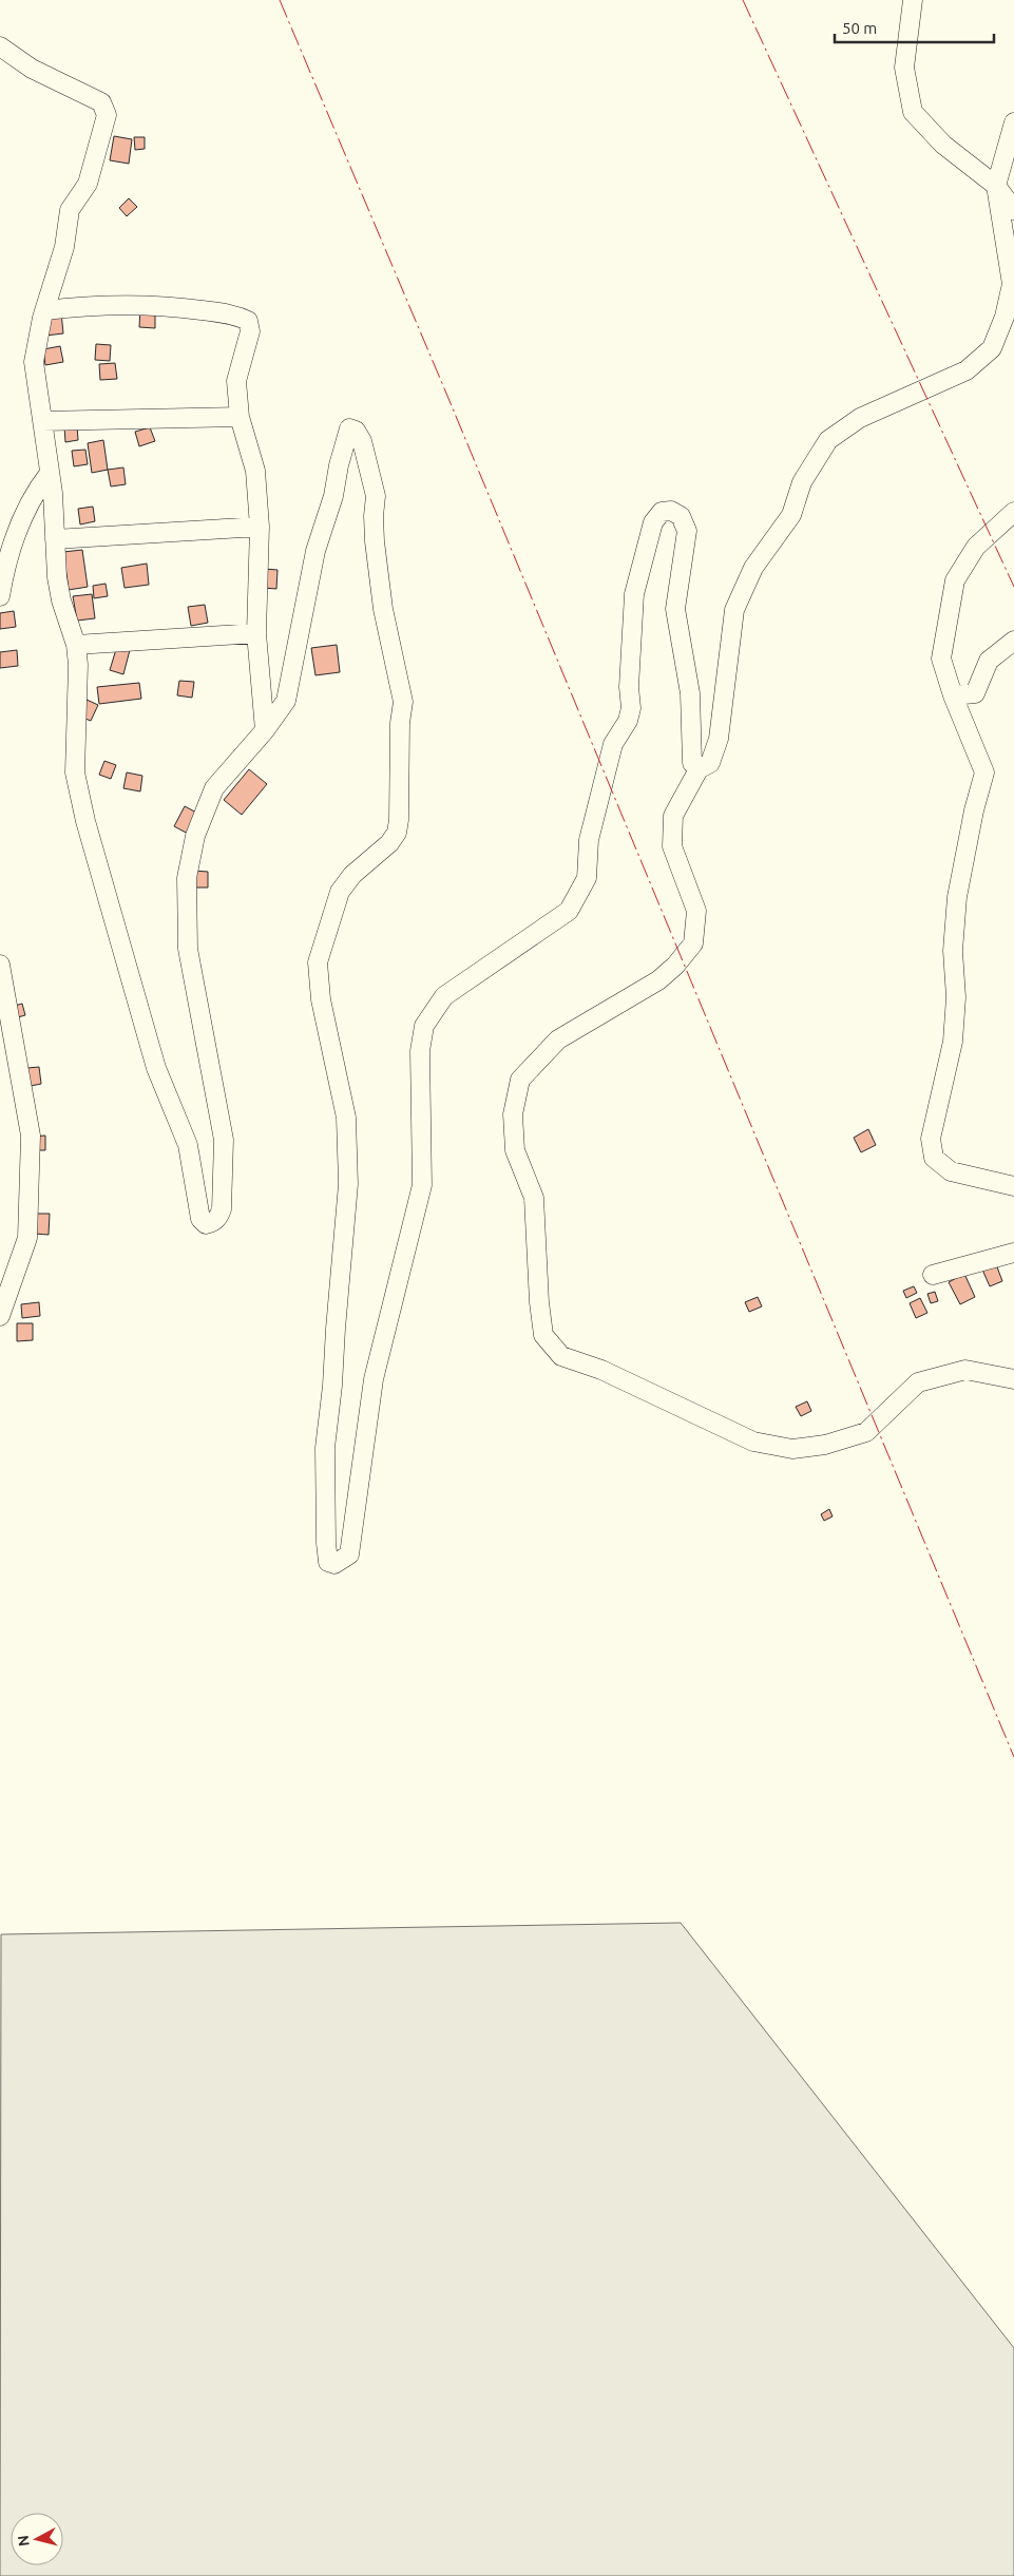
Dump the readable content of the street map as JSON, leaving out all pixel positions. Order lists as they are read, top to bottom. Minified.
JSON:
{"scale_bar":"50 m","north":"left"}
